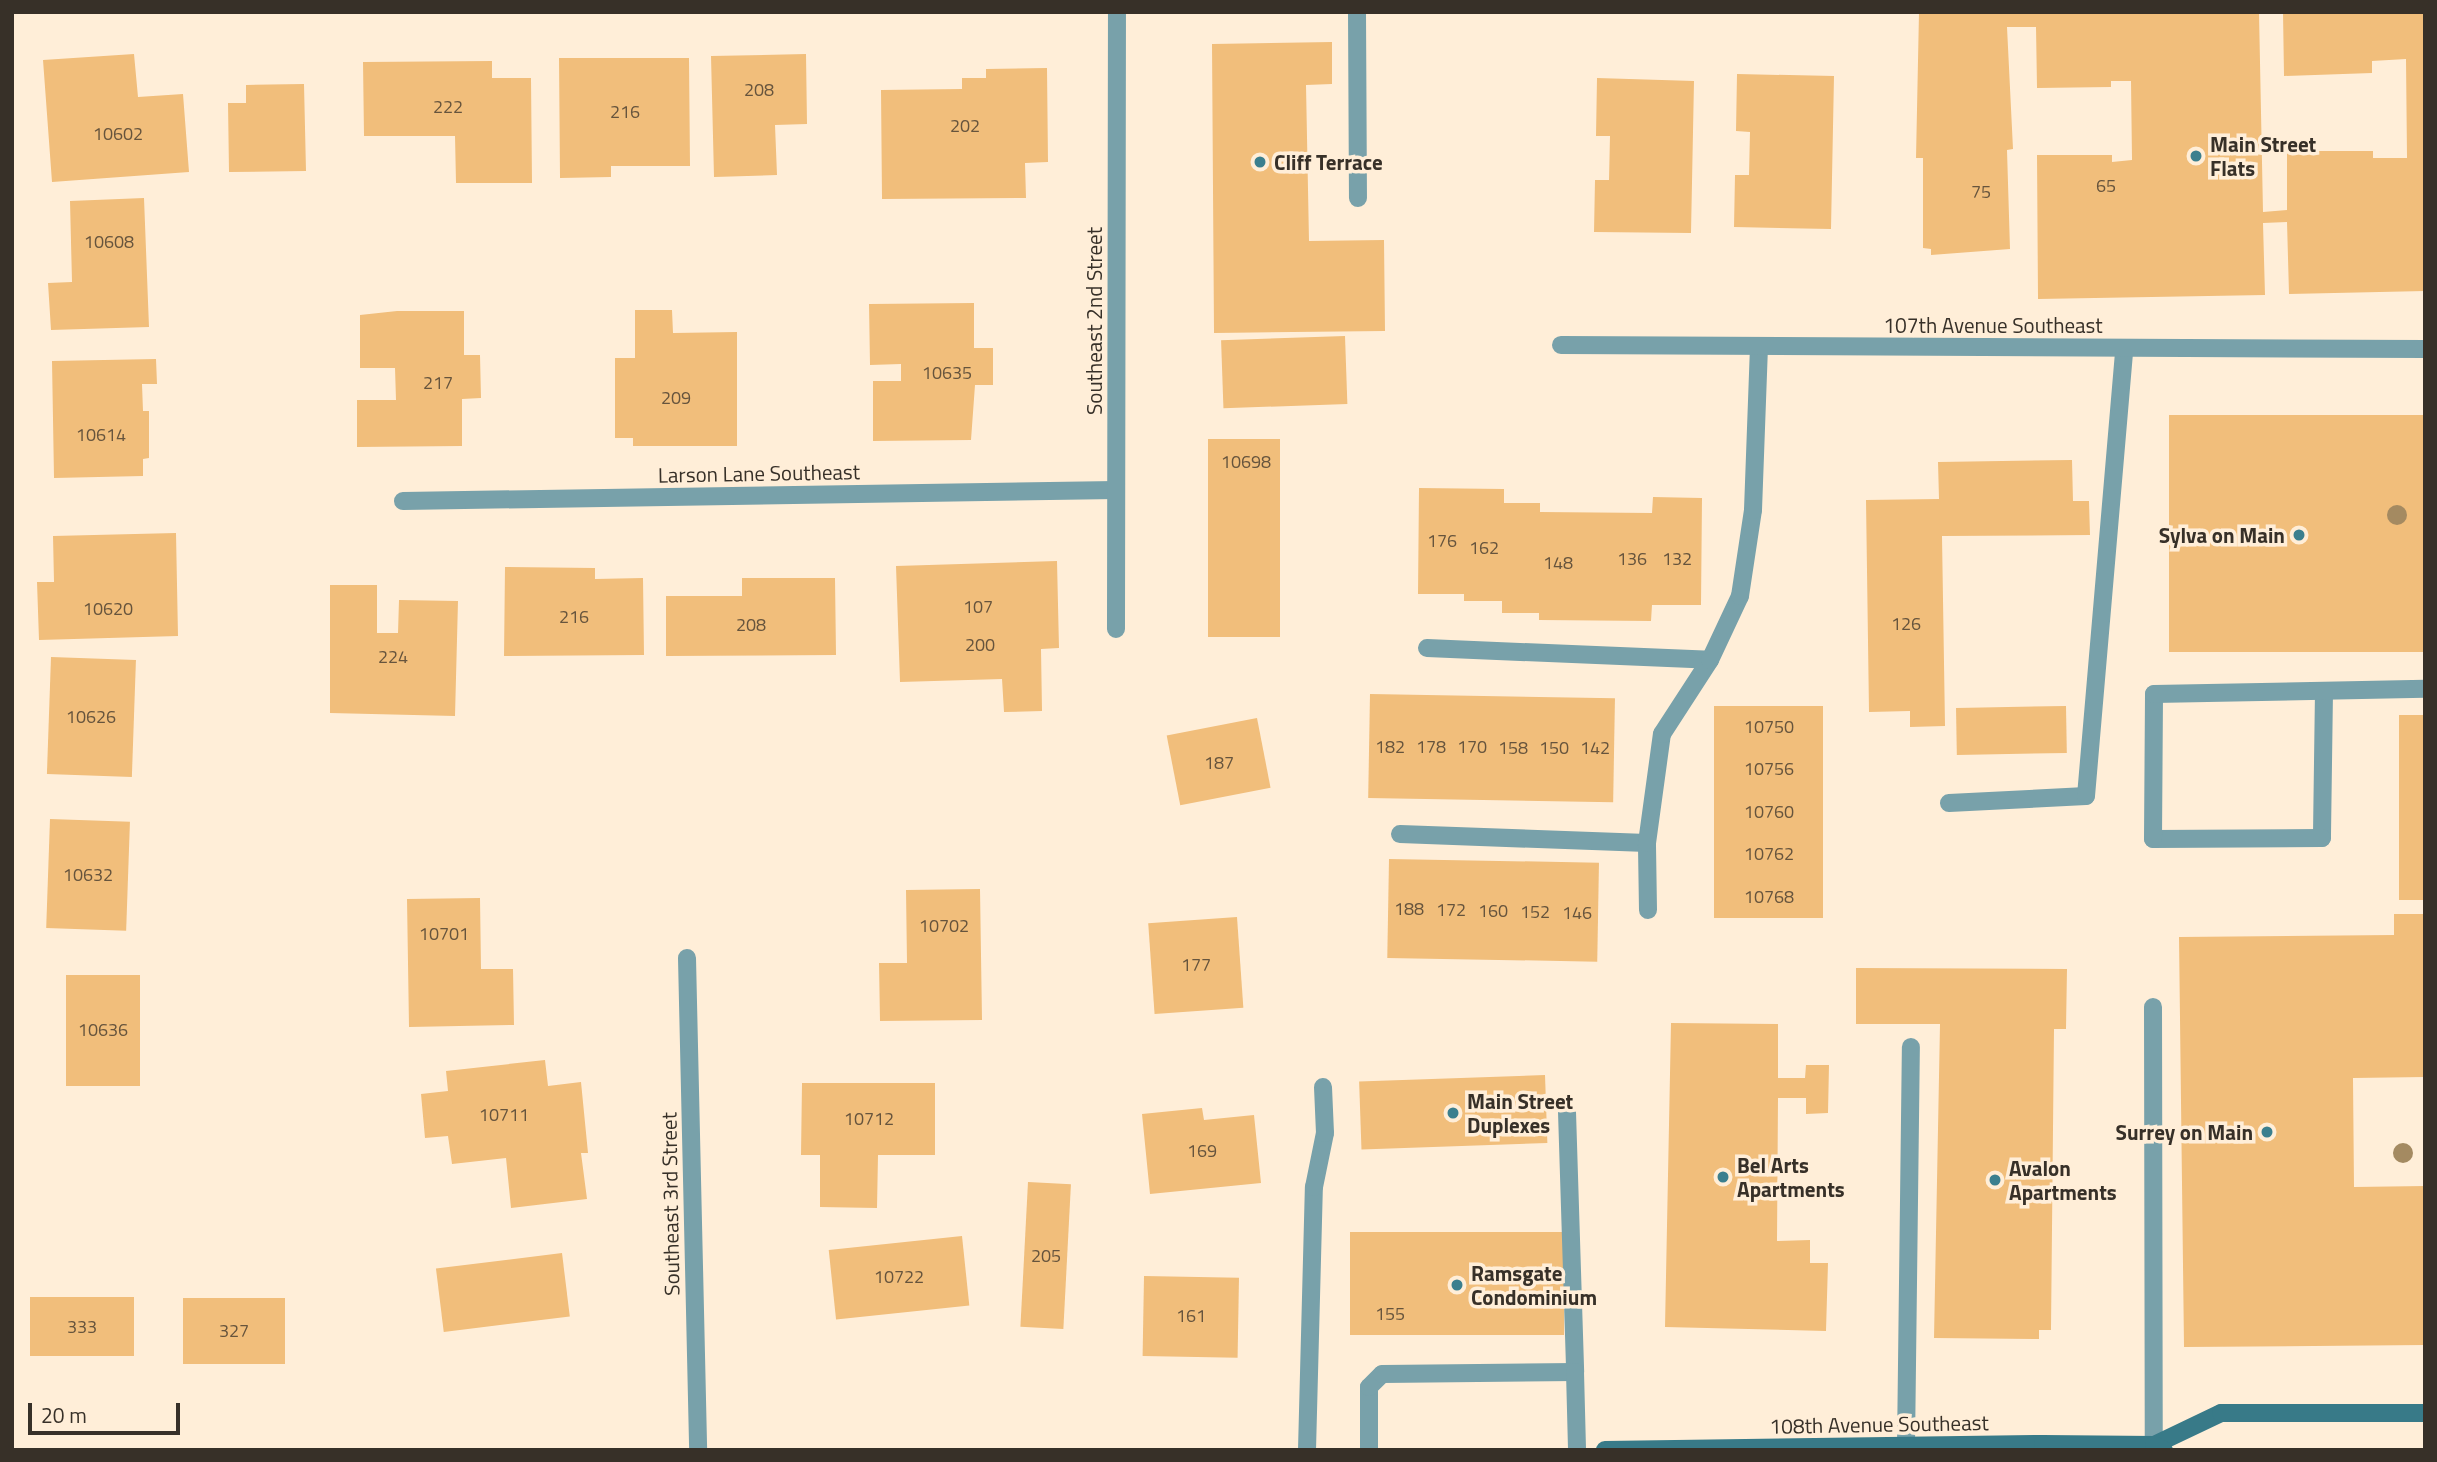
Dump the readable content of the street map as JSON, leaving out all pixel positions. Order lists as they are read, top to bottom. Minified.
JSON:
{"streets":{"street":["Southeast 2nd Street","107th Avenue Southeast","Larson Lane Southeast","Southeast 3rd Street","108th Avenue Southeast"]},"crossings":[["Southeast 2nd Street","Larson Lane Southeast"]],"places":["Main Street Flats","Cliff Terrace","Sylva on Main","Main Street Duplexes","Surrey on Main","Bel Arts Apartments","Avalon Apartments","Ramsgate Condominium"],"house_numbers":["208","222","216","202","10602","65","75","10608","10635","217","209","10614","10698","176","162","136","132","148","107","10620","216","126","208","200","224","10626","10750","182","178","170","158","150","142","187","10756","10760","10762","10632","10768","188","172","160","152","146","10702","10701","177","10636","10711","10712","169","205","10722","155","161","333","327"],"scale_bar":"20 m"}
